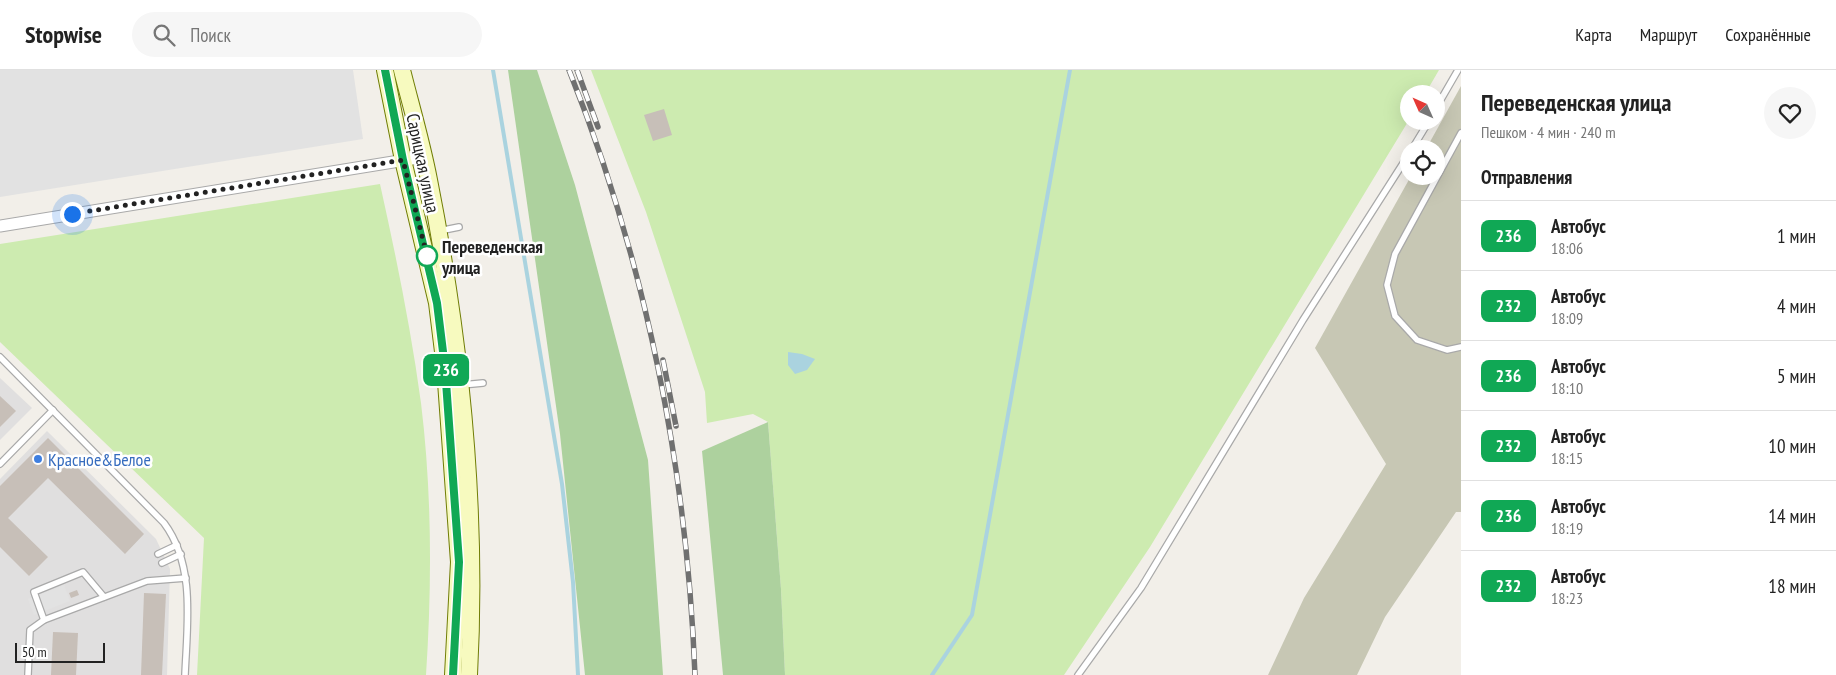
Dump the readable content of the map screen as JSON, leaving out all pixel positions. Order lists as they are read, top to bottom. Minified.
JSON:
{"streets":{"street":["Сарицкая улица"]},"places":["Переведенская улица","Красное&Белое"],"lines":["bus line 236"],"scale_bar":"50 m","north":"top left","page":{"header":"Stopwise","search":"Поиск","nav":["Карта","Маршрут","Сохранённые"],"on_map":"236","heading":[["Переведенская улица","Пешком · 4 мин · 240 m"],"Отправления"],"list":[{"mark":"236","name":"Автобус","note":"18:06","value":"1 мин"},{"mark":"232","name":"Автобус","note":"18:09","value":"4 мин"},{"mark":"236","name":"Автобус","note":"18:10","value":"5 мин"},{"mark":"232","name":"Автобус","note":"18:15","value":"10 мин"},{"mark":"236","name":"Автобус","note":"18:19","value":"14 мин"},{"mark":"232","name":"Автобус","note":"18:23","value":"18 мин"}],"scale":"50 m"}}
